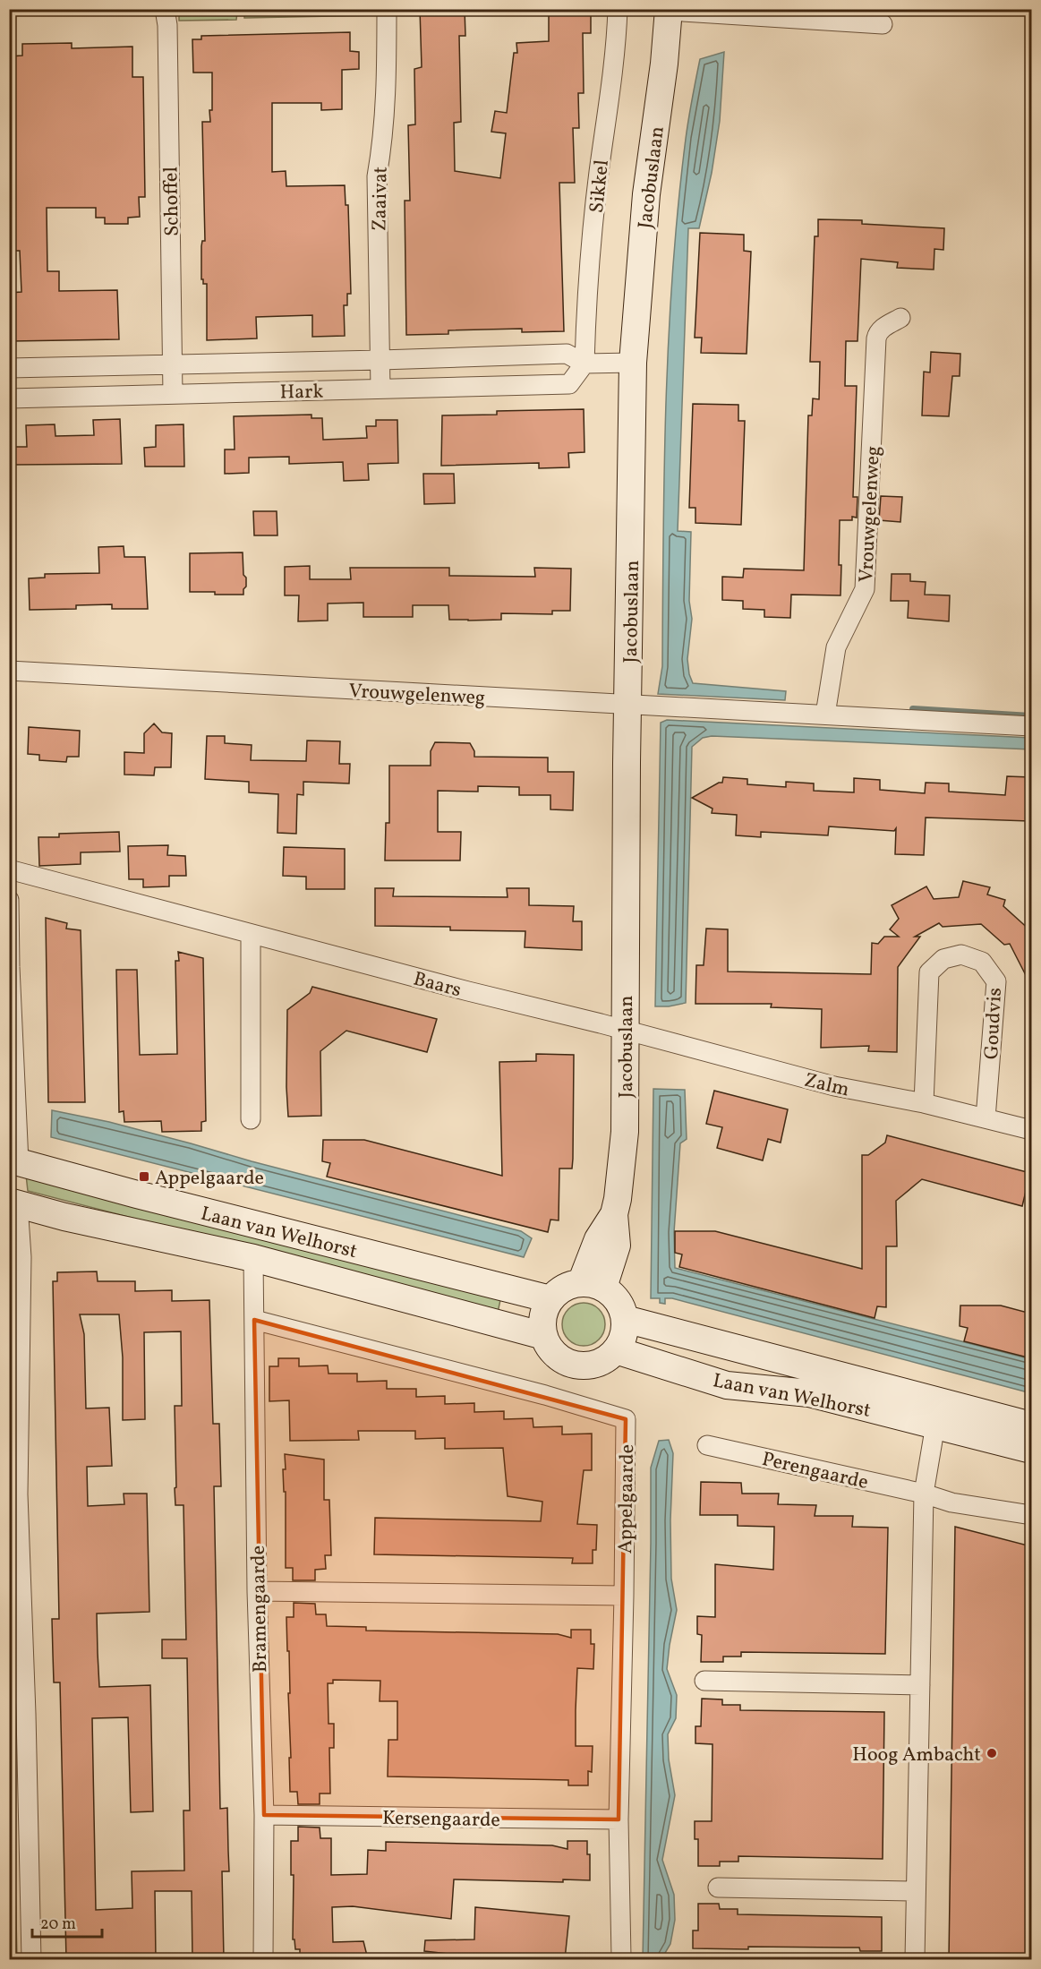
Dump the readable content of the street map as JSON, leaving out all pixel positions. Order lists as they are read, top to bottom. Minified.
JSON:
{"streets":{"main road":["Jacobuslaan","Laan van Welhorst"],"street":["Sikkel","Zaaivat","Schoffel","Hark","Vrouwgelenweg","Baars","Goudvis","Zalm","Perengaarde","Appelgaarde","Bramengaarde","Kersengaarde"]},"crossings":[["Jacobuslaan","Hark"],["Jacobuslaan","Vrouwgelenweg"],["Jacobuslaan","Baars"],["Jacobuslaan","Zalm"],["Jacobuslaan","Laan van Welhorst"],["Sikkel","Hark"],["Zaaivat","Hark"],["Schoffel","Hark"],["Baars","Zalm"],["Goudvis","Zalm"],["Laan van Welhorst","Bramengaarde"],["Appelgaarde","Bramengaarde"],["Bramengaarde","Kersengaarde"]],"places":{"transit":["Appelgaarde"],"other":["Hoog Ambacht"]},"scale_bar":"20 m"}
